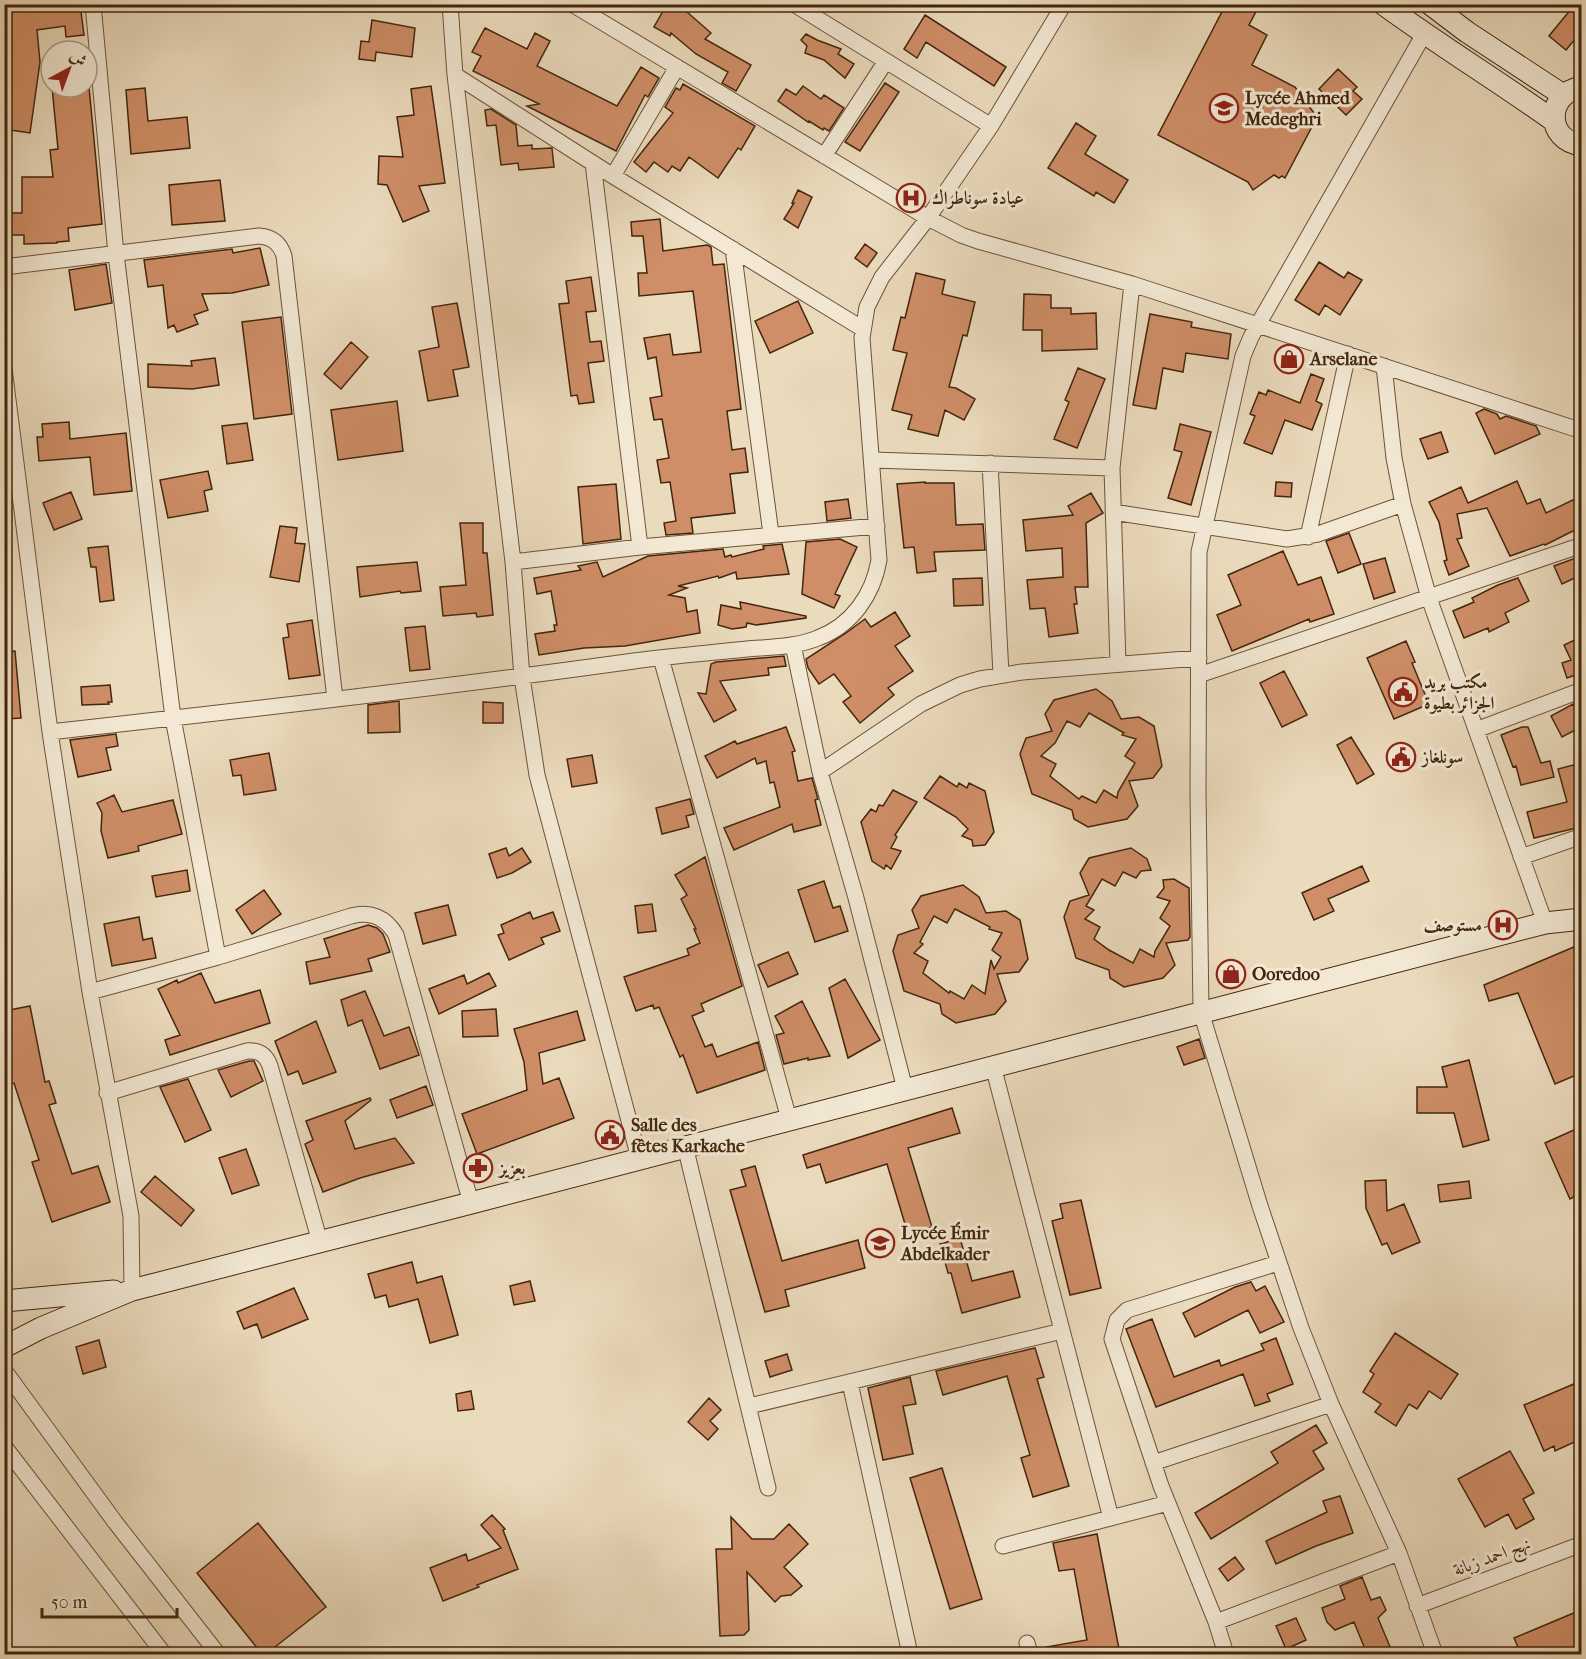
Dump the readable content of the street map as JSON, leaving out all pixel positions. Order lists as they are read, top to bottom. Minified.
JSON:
{"streets":{"street":["نهج احمد زبانة"]},"places":{"school or university":["Lycée Ahmed Medeghri","Lycée Émir Abdelkader"],"hospital":["عيادة سوناطراك","مستوصف"],"shop":["Arselane","Ooredoo"],"public building":["مكتب بريد الجزائر بطيوة","سونلغاز","Salle des fêtes Karkache"],"pharmacy":["بعزيز"]},"scale_bar":"50 m","north":"top right"}
